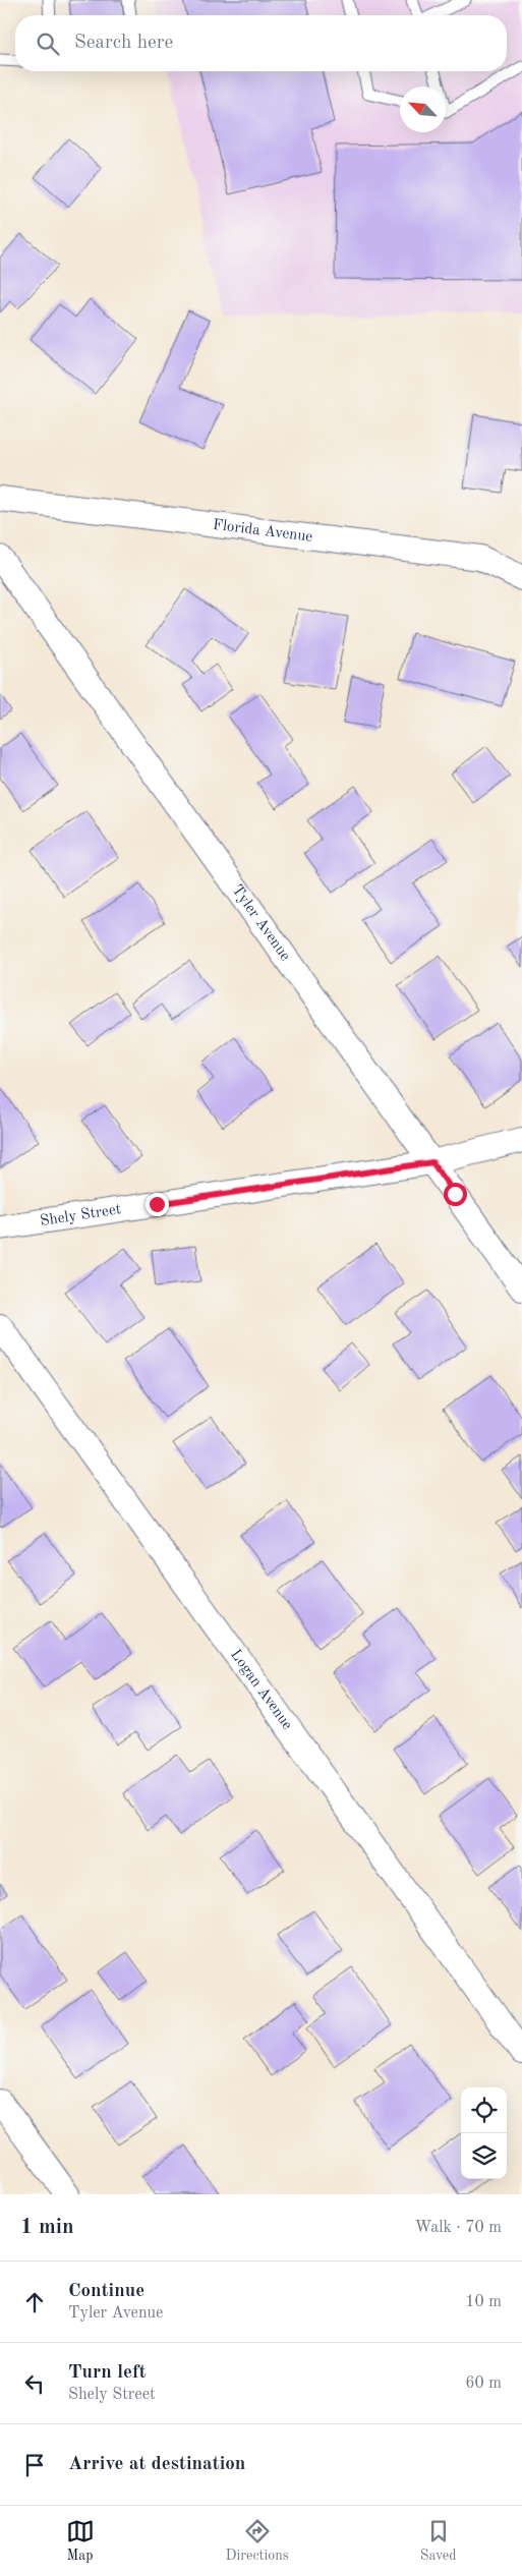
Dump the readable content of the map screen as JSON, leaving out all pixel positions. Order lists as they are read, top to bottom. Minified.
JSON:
{"streets":{"street":["Florida Avenue","Tyler Avenue","Shely Street","Logan Avenue"]},"crossings":[["Tyler Avenue","Shely Street"]],"north":"top left","page":{"search":"Search here","heading":["1 min","Walk · 70 m"],"list":[["Continue","Tyler Avenue","10 m"],["Turn left","Shely Street","60 m"],"Arrive at destination"],"nav":["Map","Directions","Saved"]}}
